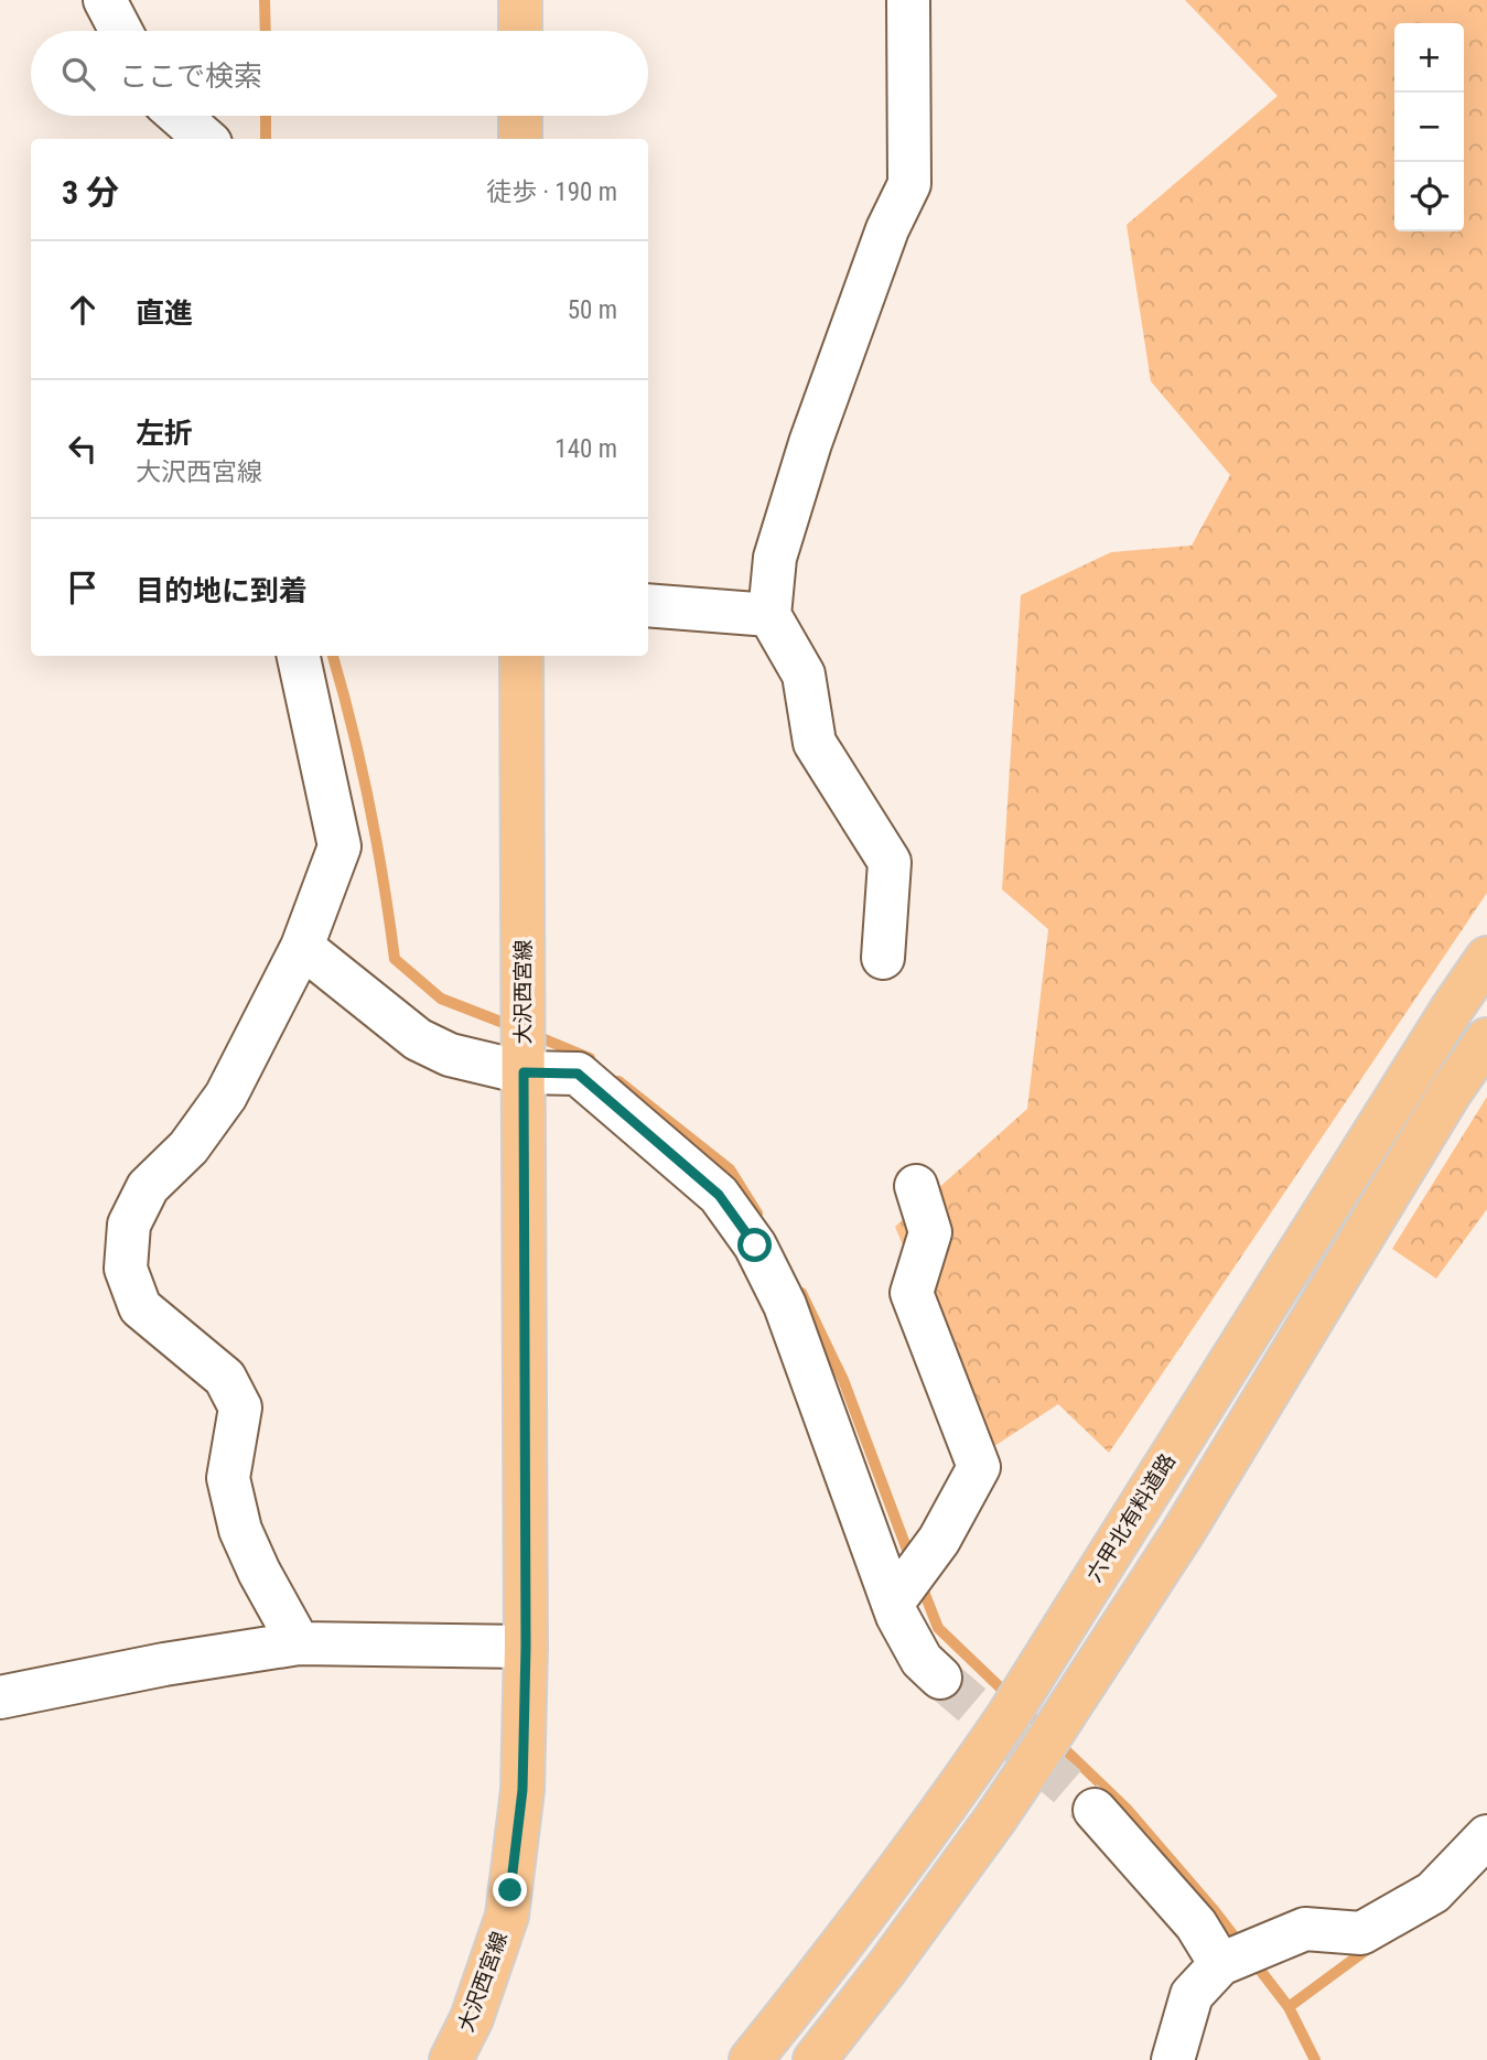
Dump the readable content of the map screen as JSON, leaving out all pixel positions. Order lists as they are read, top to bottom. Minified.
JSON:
{"streets":{"main road":["大沢西宮線","六甲北有料道路"]},"page":{"map_buttons":["+","−"],"search":"ここで検索","heading":["3 分","徒歩 · 190 m"],"list":[["直進","50 m"],["左折","大沢西宮線","140 m"],"目的地に到着"]}}
